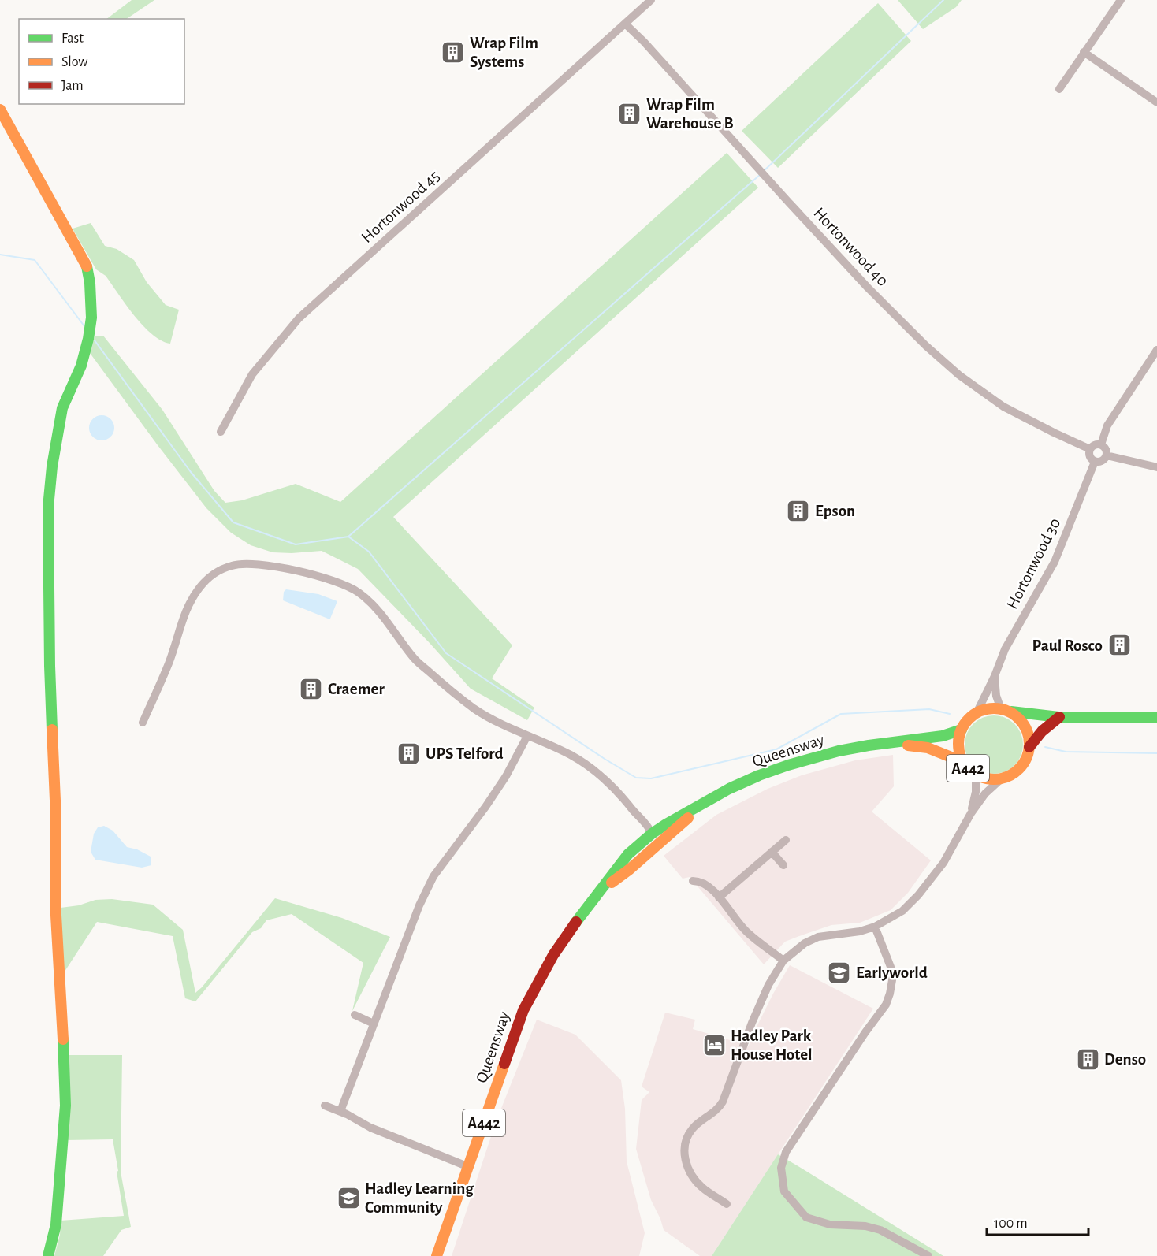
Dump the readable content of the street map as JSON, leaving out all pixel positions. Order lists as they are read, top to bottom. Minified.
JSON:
{"streets":{"main road":["Queensway","A442"],"street":["Hortonwood 45","Hortonwood 40","Hortonwood 30"]},"crossings":[["Hortonwood 45","Hortonwood 40"],["Hortonwood 40","Hortonwood 30"],["Hortonwood 30","Queensway"],["Hortonwood 30","A442"],["Queensway","A442"]],"places":{"building":["Wrap Film Systems","Wrap Film Warehouse B","Epson","Paul Rosco","Craemer","UPS Telford","Denso"],"school or university":["Earlyworld","Hadley Learning Community"],"hotel":["Hadley Park House Hotel"]},"legend":["Fast","Slow","Jam"],"scale_bar":"100 m"}
